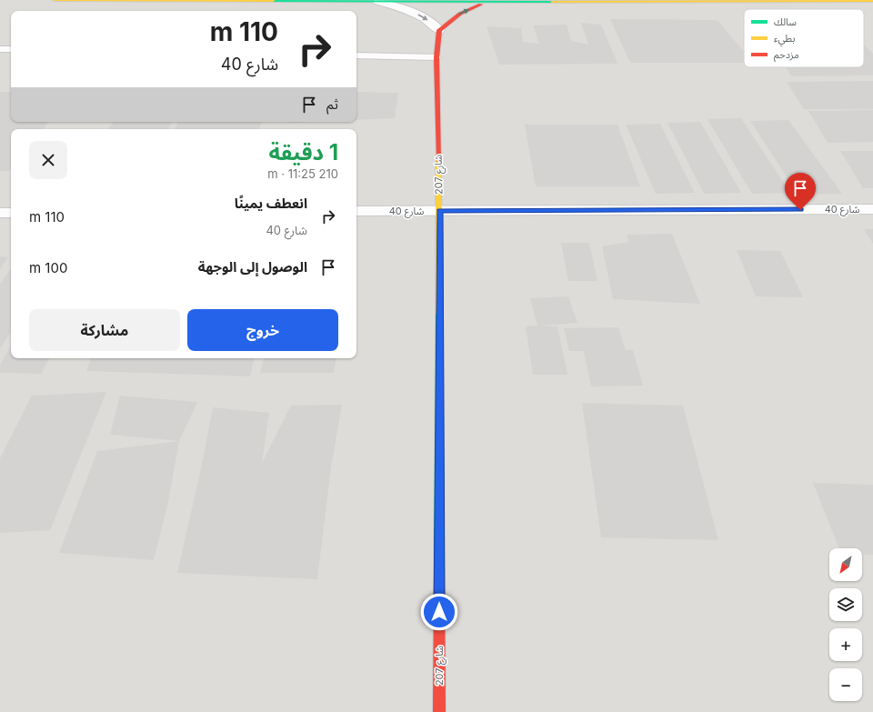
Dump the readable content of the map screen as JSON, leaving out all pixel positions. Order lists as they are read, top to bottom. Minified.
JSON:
{"streets":{"street":["شارع 207","شارع 40"]},"crossings":[["شارع 207","شارع 40"]],"legend":["سالك","بطيء","مزدحم"],"north":"bottom left","page":{"turn":["110 m","شارع 40"],"then":"ثم","heading":["1 دقيقة","210 m · 11:25"],"list":[{"name":"انعطف يمينًا","note":"شارع 40","value":"110 m"},{"name":"الوصول إلى الوجهة","value":"100 m"}],"buttons":["خروج","مشاركة"],"map_buttons":["+","−"]}}
